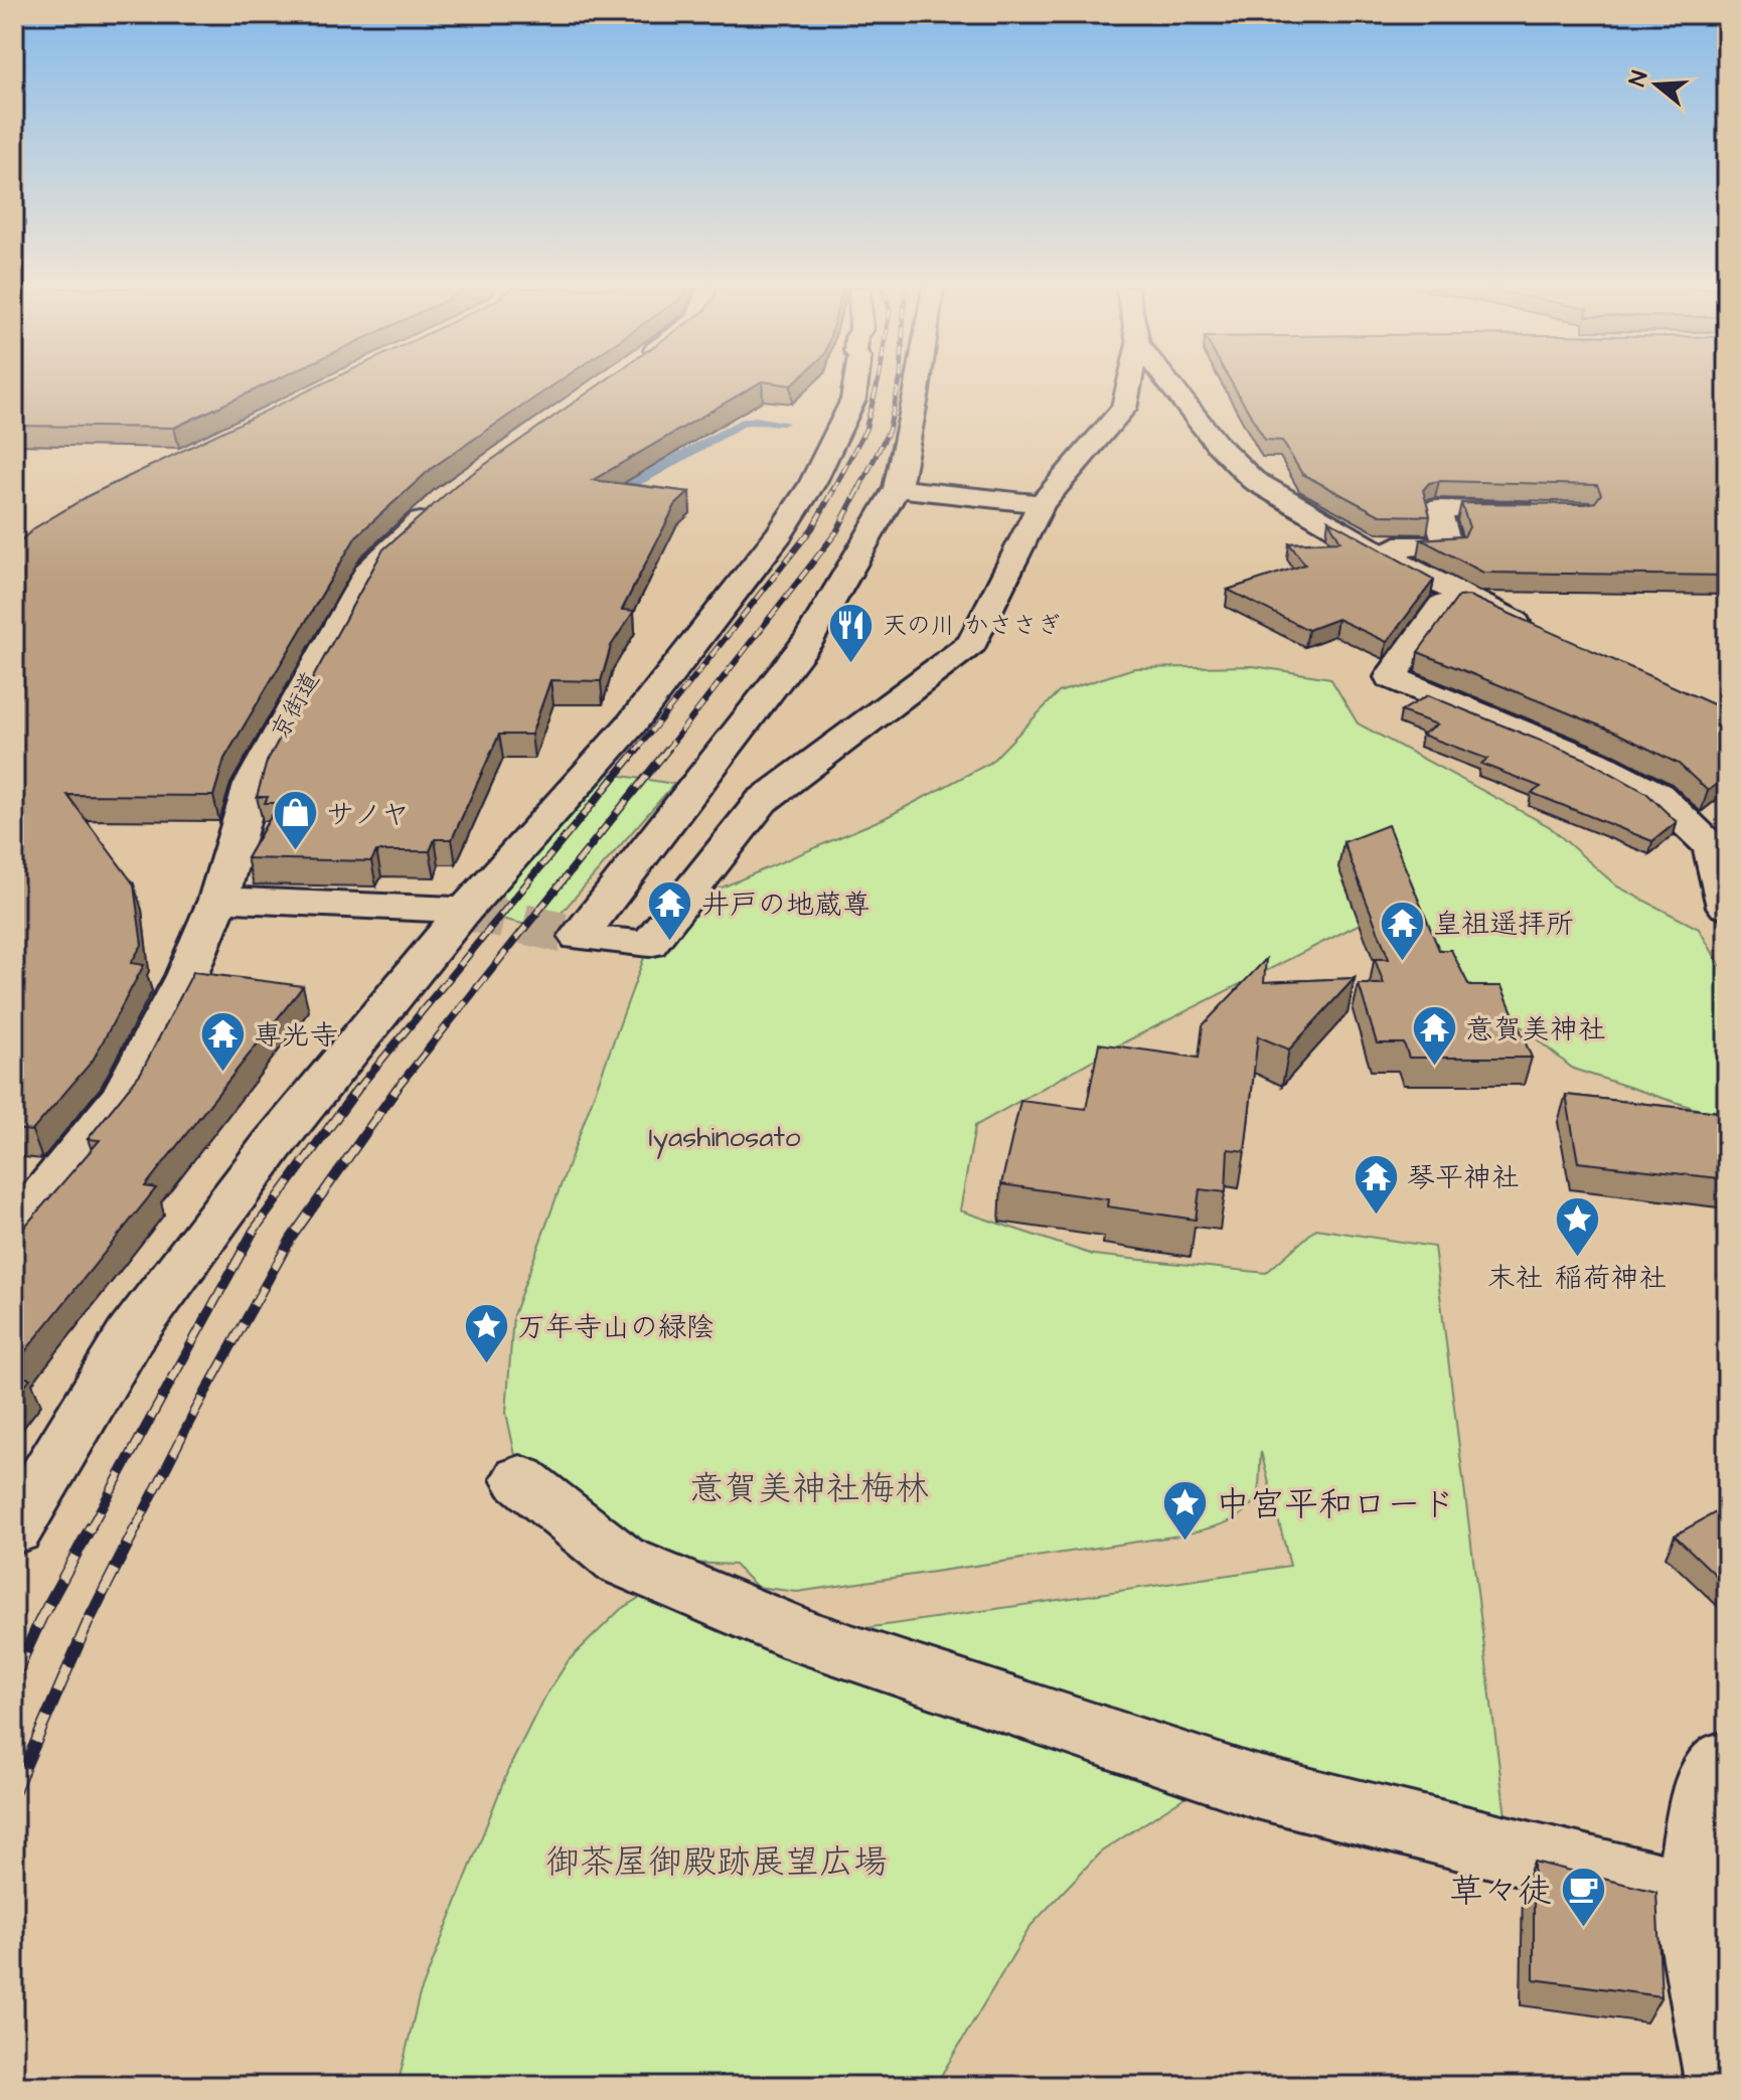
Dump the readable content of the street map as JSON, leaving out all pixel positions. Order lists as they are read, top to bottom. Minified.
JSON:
{"streets":{"street":["京街道"]},"parks":["Iyashinosato","意賀美神社梅林","御茶屋御殿跡展望広場"],"places":{"restaurant":["天の川 かささぎ"],"shop":["サノヤ"],"temple":["井戸の地蔵尊","皇祖遥拝所","意賀美神社","専光寺","琴平神社"],"place":["末社 稲荷神社","万年寺山の緑陰","中宮平和ロード"],"cafe":["草々徒"]},"north":"left"}
